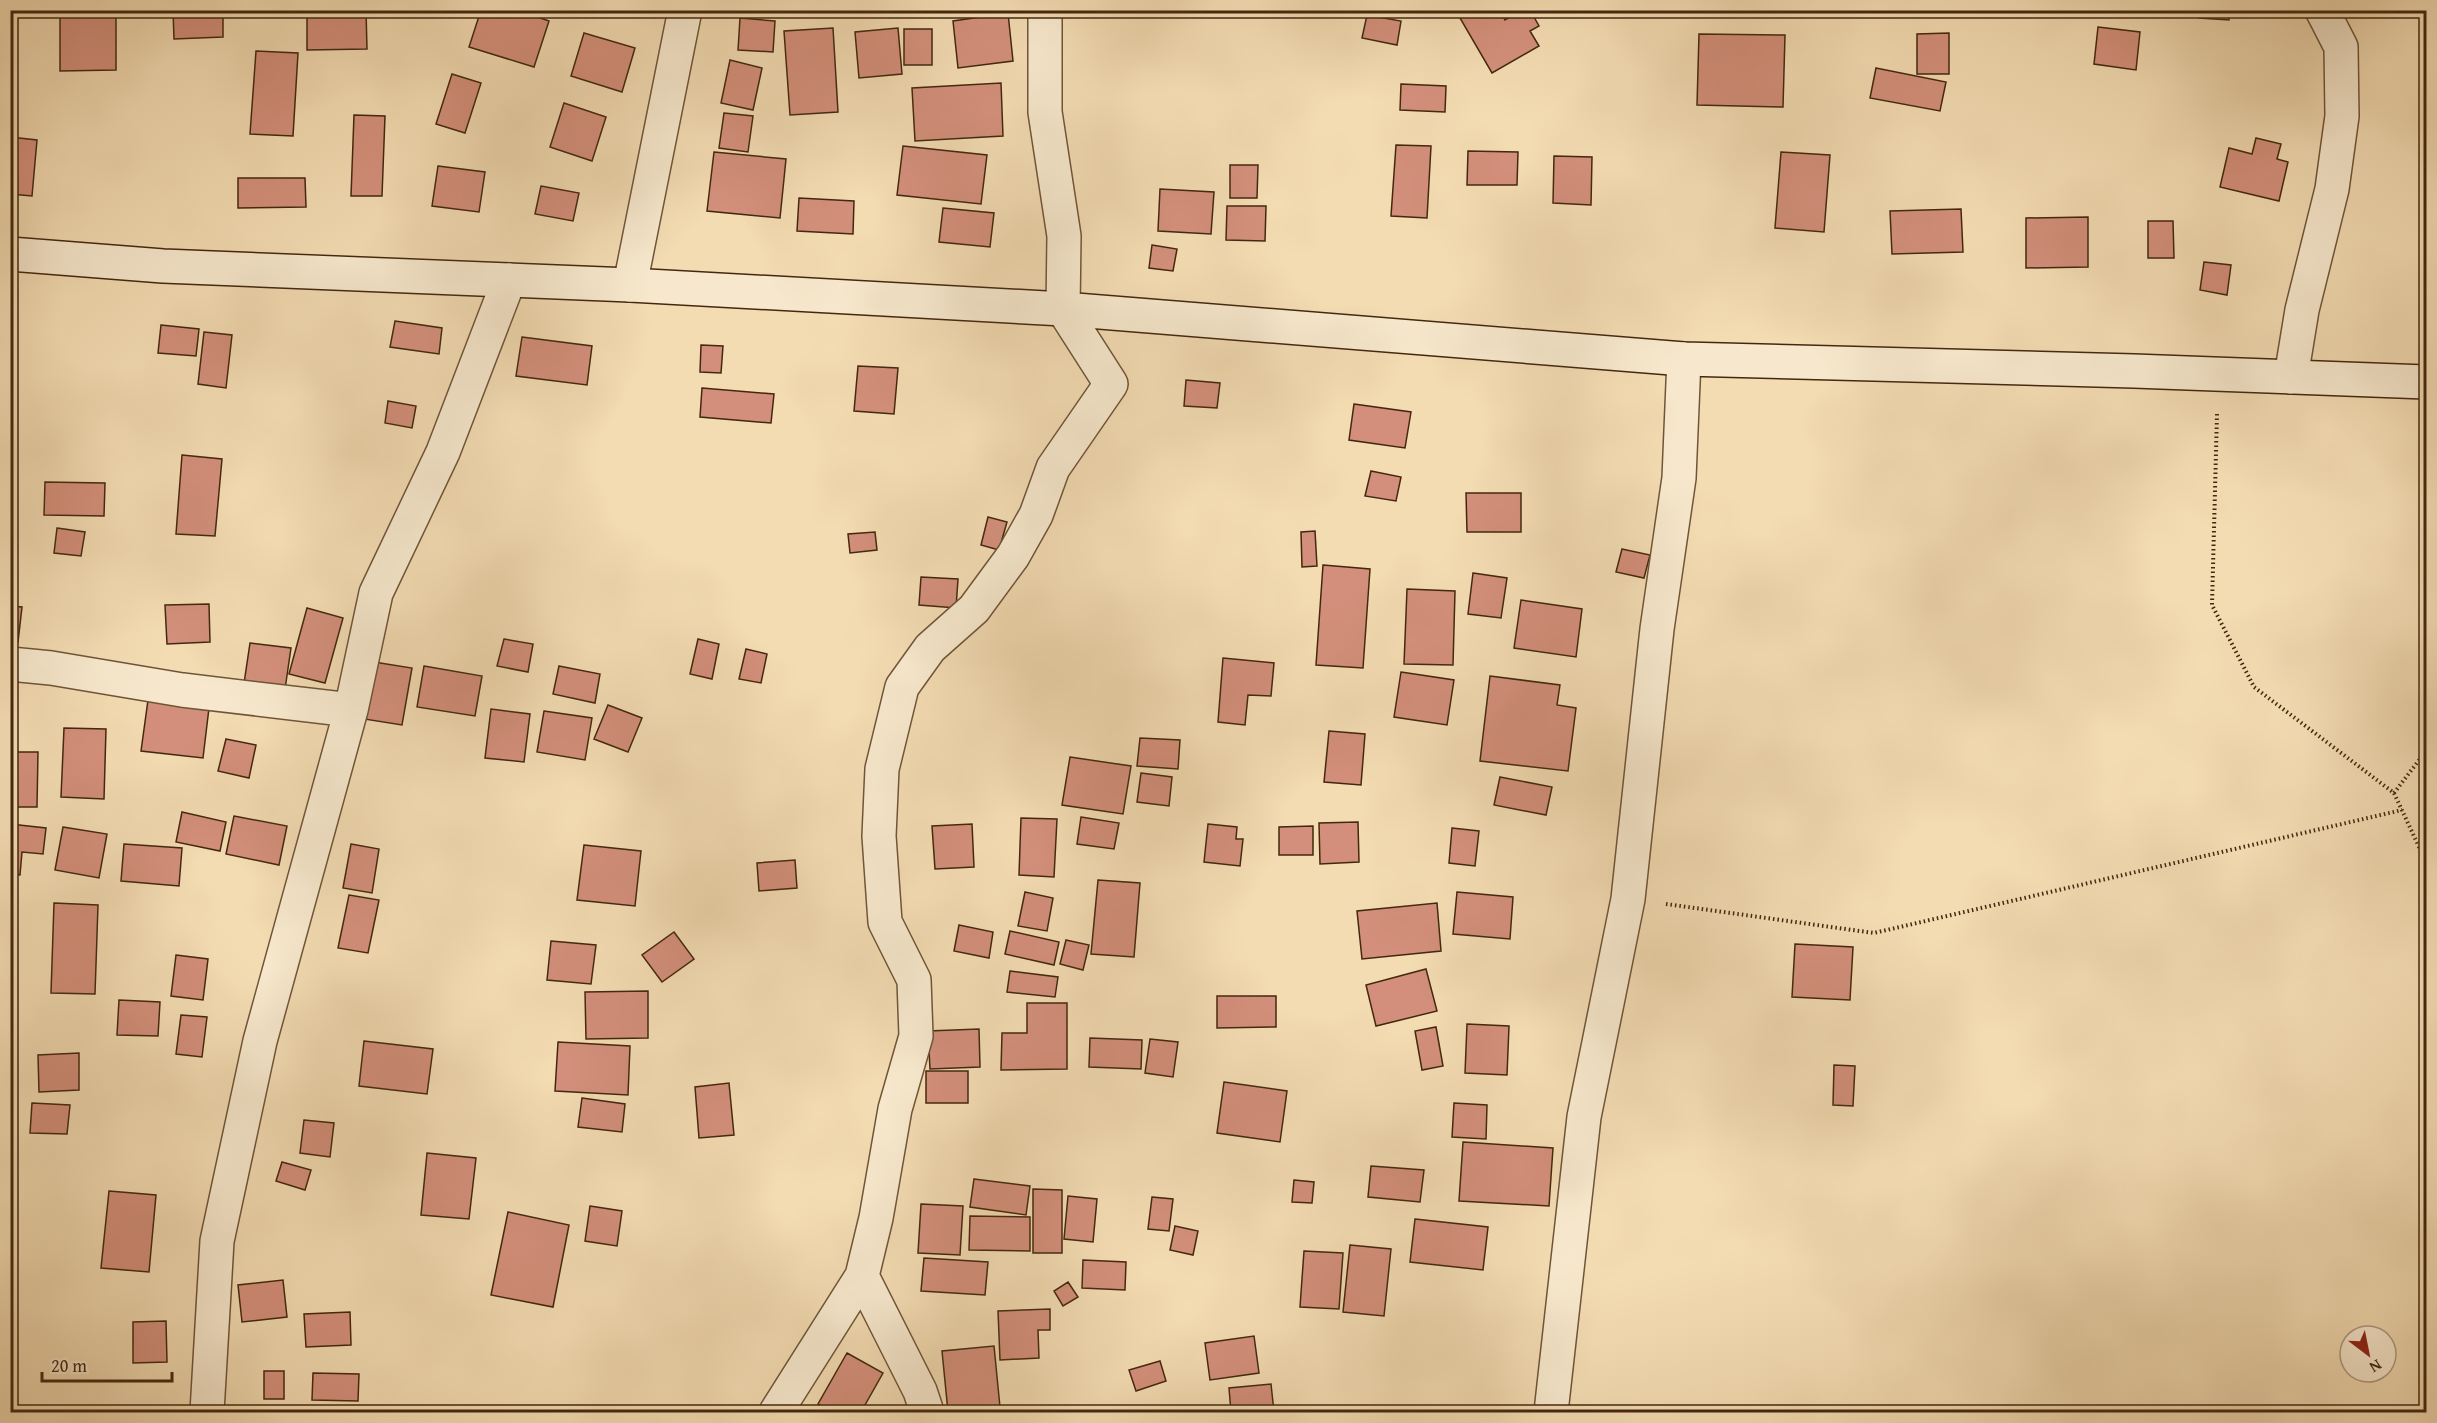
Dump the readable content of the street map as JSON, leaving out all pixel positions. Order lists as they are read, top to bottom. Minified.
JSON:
{"scale_bar":"20 m","north":"bottom right"}
